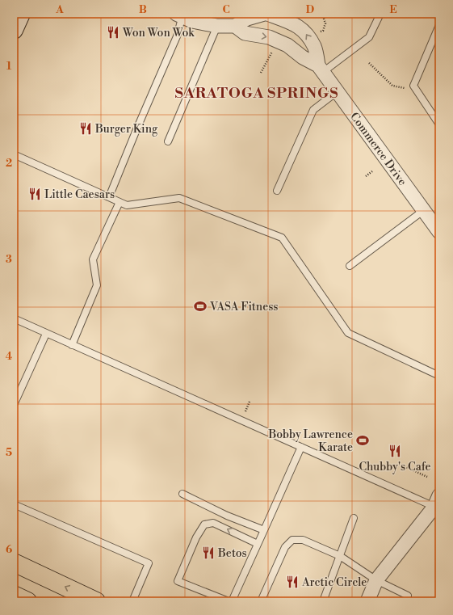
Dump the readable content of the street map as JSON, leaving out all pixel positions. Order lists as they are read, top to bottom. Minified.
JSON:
{"streets":{"street":["Commerce Drive"]},"districts":["SARATOGA SPRINGS"],"places":{"restaurant":["Won Won Wok","Burger King","Little Caesars","Chubby's Cafe","Betos","Arctic Circle"],"sports":["VASA Fitness","Bobby Lawrence Karate"]},"grid":{"columns":["A","B","C","D","E"],"rows":["1","2","3","4","5","6"]}}
